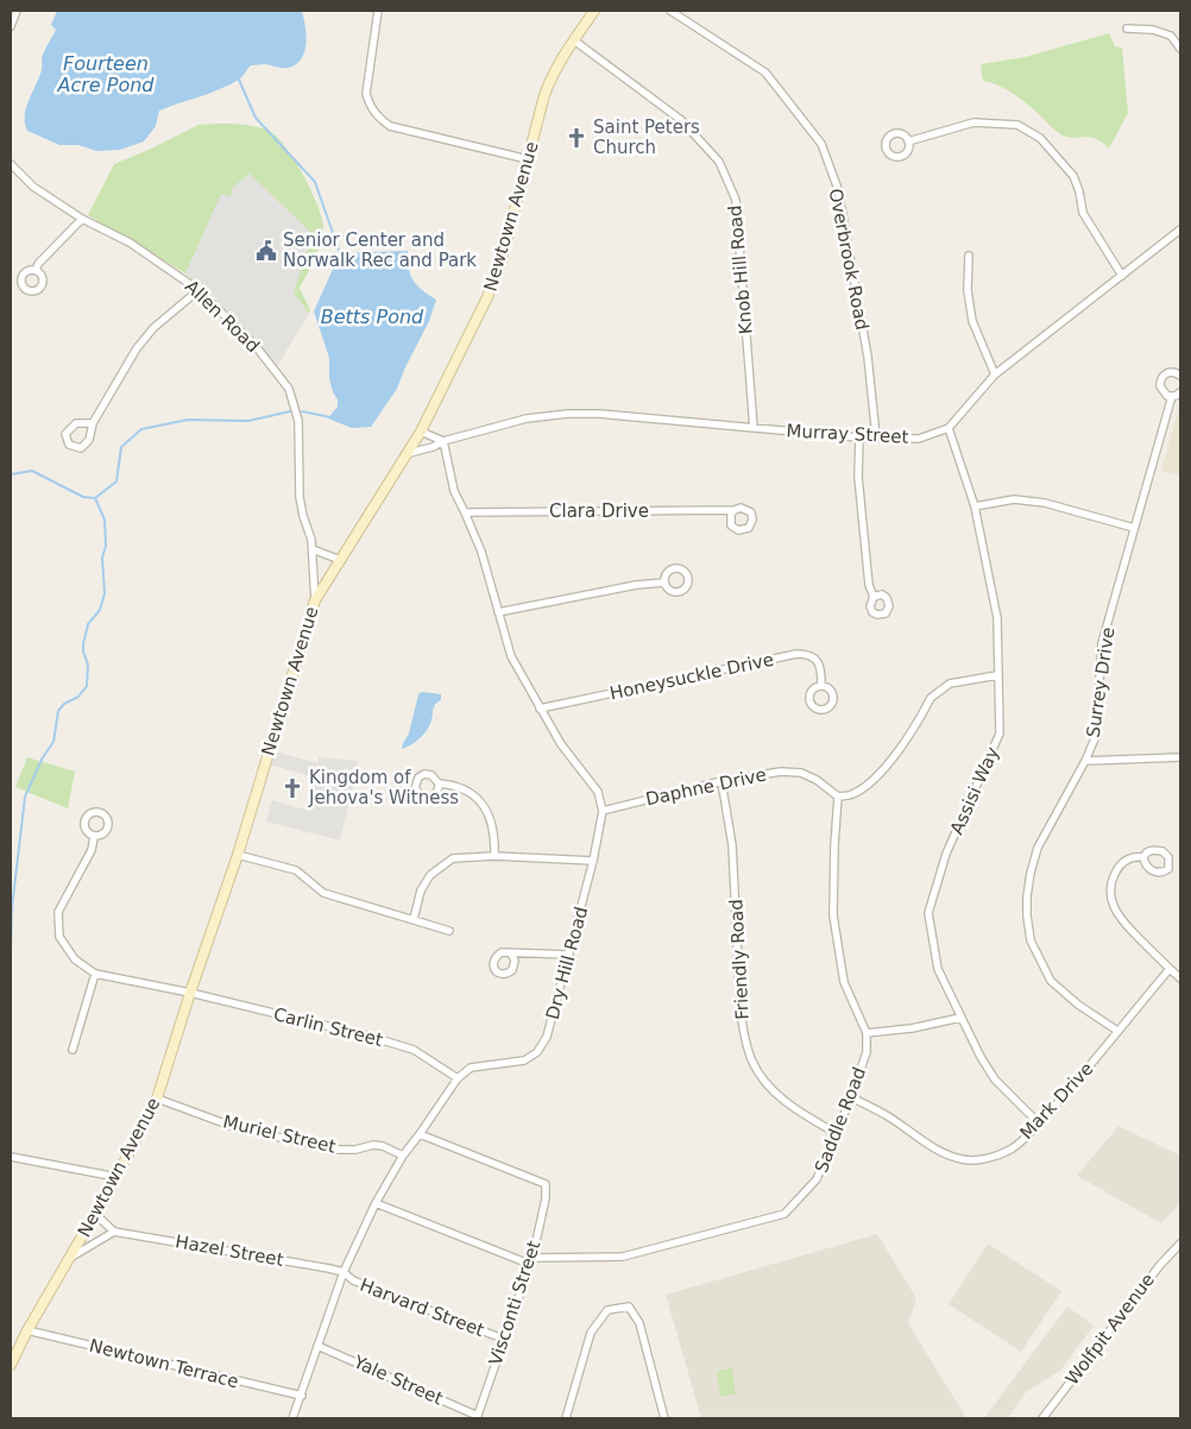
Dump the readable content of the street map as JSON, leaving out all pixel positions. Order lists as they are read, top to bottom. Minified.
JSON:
{"streets":{"main road":["Newtown Avenue"],"street":["Overbrook Road","Knob Hill Road","Allen Road","Murray Street","Clara Drive","Honeysuckle Drive","Surrey Drive","Daphne Drive","Assisi Way","Friendly Road","Dry Hill Road","Carlin Street","Mark Drive","Saddle Road","Muriel Street","Hazel Street","Visconti Street","Harvard Street","Wolfpit Avenue","Newtown Terrace","Yale Street"]},"crossings":[["Newtown Avenue","Knob Hill Road"],["Newtown Avenue","Allen Road"],["Newtown Avenue","Murray Street"],["Newtown Avenue","Carlin Street"],["Newtown Avenue","Muriel Street"],["Newtown Avenue","Newtown Terrace"],["Overbrook Road","Murray Street"],["Knob Hill Road","Murray Street"],["Murray Street","Assisi Way"],["Surrey Drive","Mark Drive"],["Daphne Drive","Friendly Road"],["Daphne Drive","Dry Hill Road"],["Assisi Way","Mark Drive"],["Friendly Road","Saddle Road"],["Dry Hill Road","Carlin Street"],["Dry Hill Road","Muriel Street"],["Dry Hill Road","Hazel Street"],["Dry Hill Road","Visconti Street"],["Dry Hill Road","Harvard Street"],["Dry Hill Road","Newtown Terrace"],["Dry Hill Road","Yale Street"],["Mark Drive","Saddle Road"],["Saddle Road","Visconti Street"],["Hazel Street","Harvard Street"],["Visconti Street","Harvard Street"],["Visconti Street","Yale Street"]],"water":["Fourteen Acre Pond","Betts Pond"],"places":{"church":["Saint Peters Church","Kingdom of Jehova's Witness"],"public building":["Senior Center and Norwalk Rec and Park"]}}
